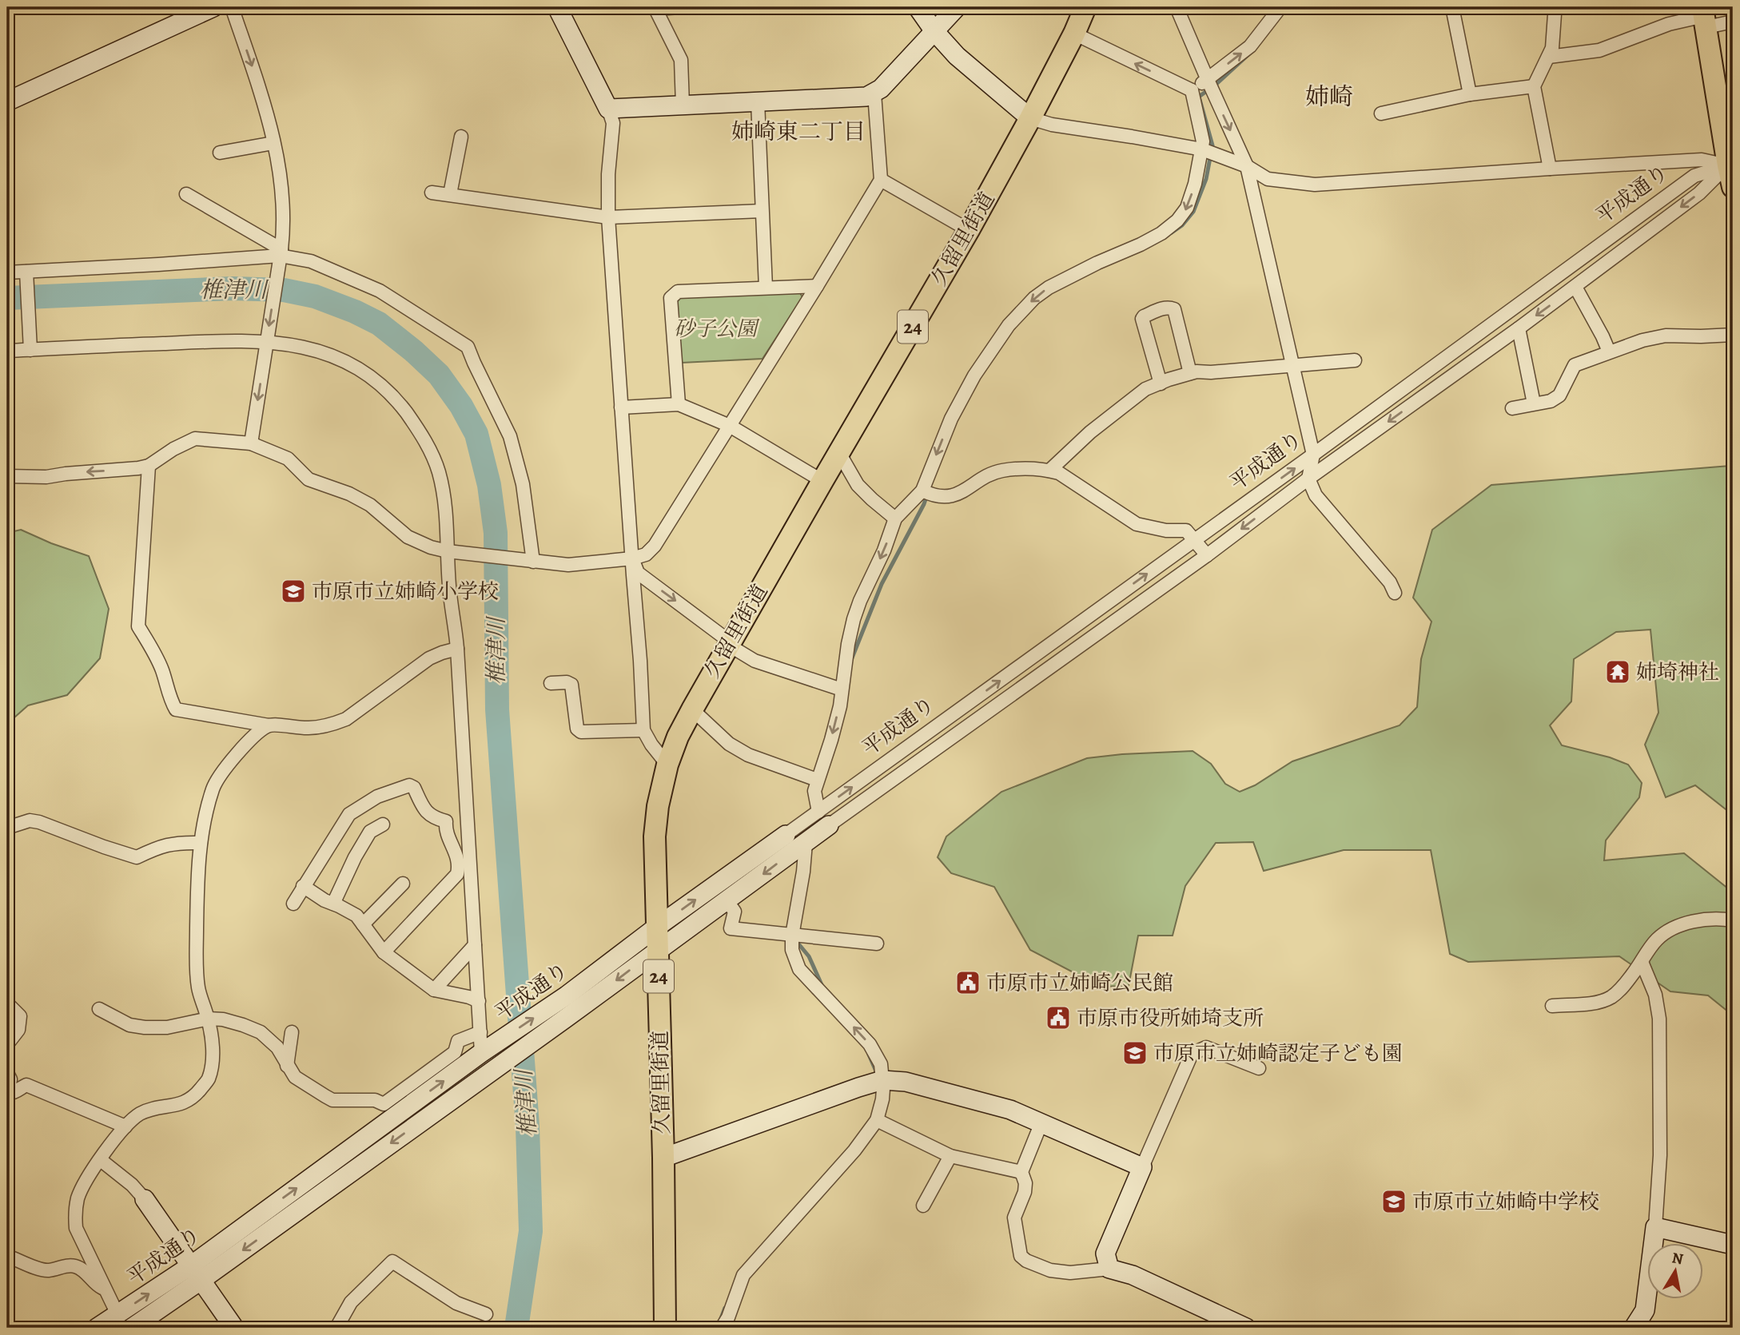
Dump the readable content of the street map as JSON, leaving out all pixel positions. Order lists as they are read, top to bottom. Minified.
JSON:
{"streets":{"main road":["久留里街道","24"],"street":["平成通り"]},"crossings":[["平成通り","久留里街道"]],"districts":["姉崎","姉崎東二丁目"],"water":["椎津川"],"parks":["砂子公園"],"places":{"school or university":["市原市立姉崎小学校","市原市立姉崎認定子ども園","市原市立姉崎中学校"],"temple":["姉埼神社"],"public building":["市原市立姉崎公民館","市原市役所姉埼支所"]},"north":"top"}
